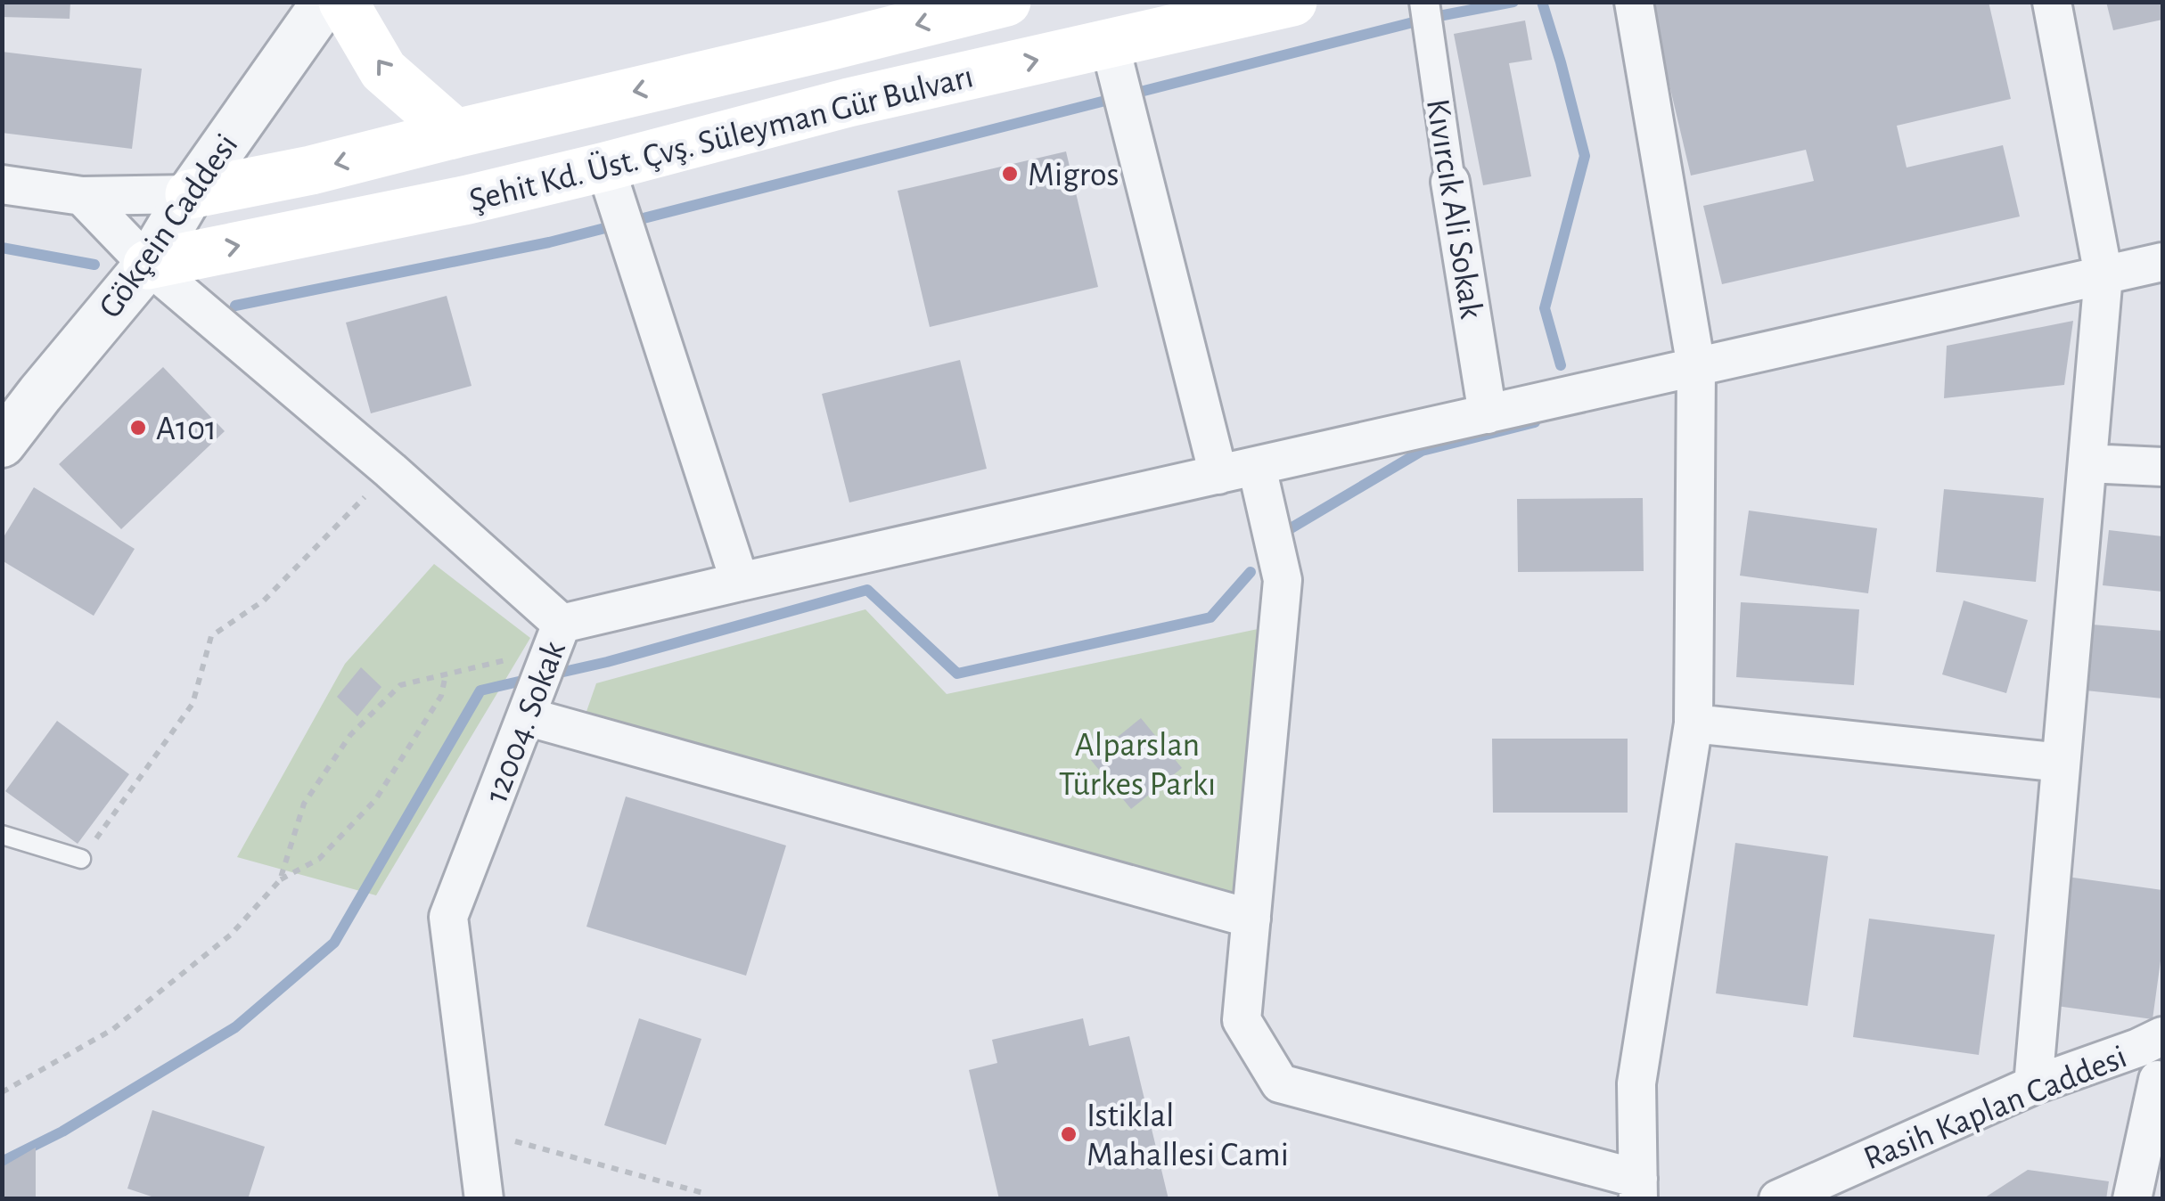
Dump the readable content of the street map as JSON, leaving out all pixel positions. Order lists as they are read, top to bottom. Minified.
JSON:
{"streets":{"main road":["Şehit Kd. Üst. Çvş. Süleyman Gür Bulvarı"],"street":["Kıvırcık Ali Sokak","Gökçein Caddesi","12004. Sokak","Rasih Kaplan Caddesi"]},"crossings":[["Şehit Kd. Üst. Çvş. Süleyman Gür Bulvarı","Gökçein Caddesi"],["Şehit Kd. Üst. Çvş. Süleyman Gür Bulvarı","12004. Sokak"],["Gökçein Caddesi","12004. Sokak"]],"parks":["Alparslan Türkes Parkı"],"places":["Migros","A101","Istiklal Mahallesi Cami"]}
